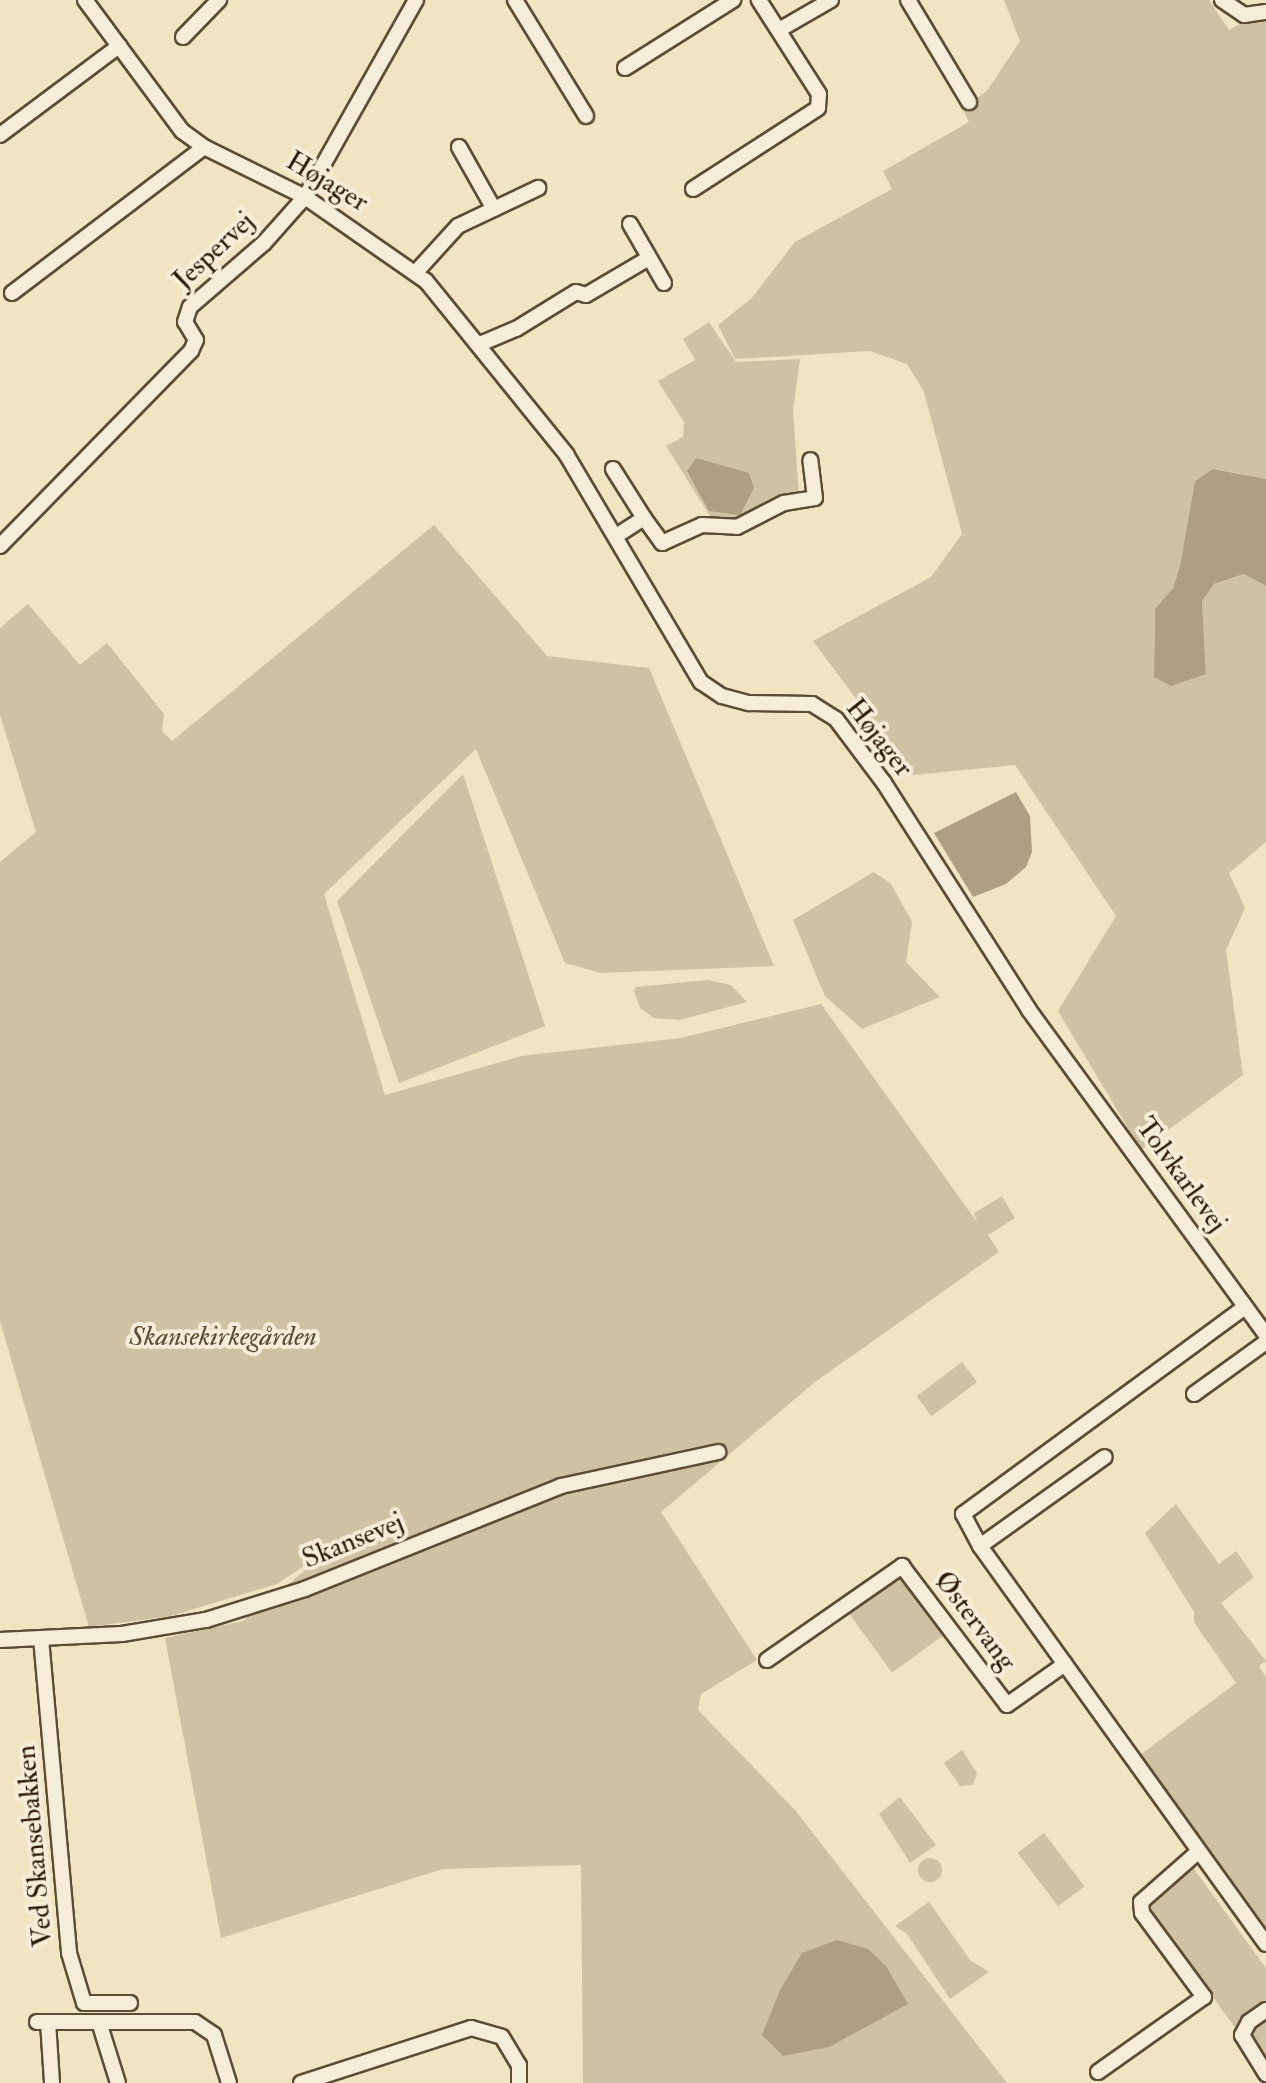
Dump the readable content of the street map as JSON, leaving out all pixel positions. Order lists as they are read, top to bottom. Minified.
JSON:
{"streets":{"street":["Højager","Jespervej","Tolvkarlevej","Skansevej","Østervang","Ved Skansebakken"]},"crossings":[["Højager","Jespervej"],["Højager","Tolvkarlevej"],["Tolvkarlevej","Østervang"],["Skansevej","Ved Skansebakken"]],"parks":["Skansekirkegården"]}
